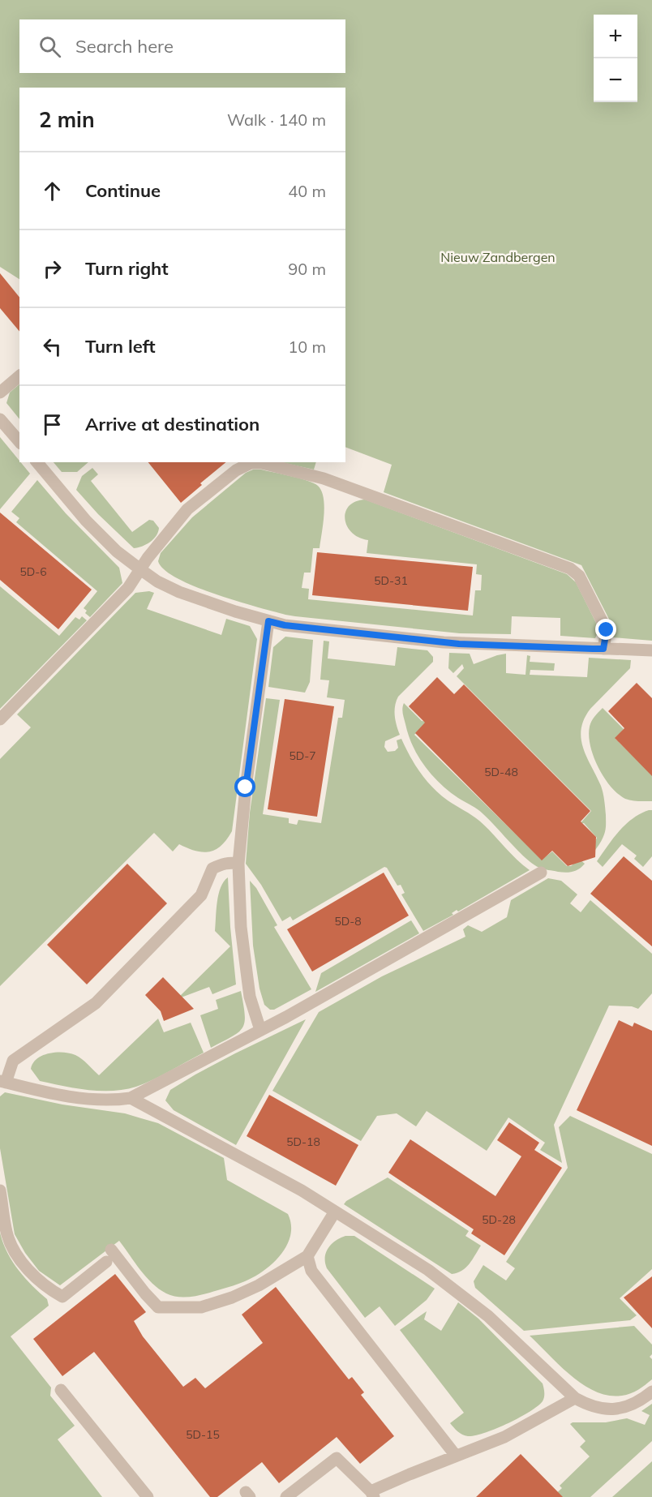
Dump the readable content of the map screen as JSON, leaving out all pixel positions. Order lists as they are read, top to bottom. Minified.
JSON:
{"parks":["Nieuw Zandbergen"],"house_numbers":["5D-6","5D-31","5D-7","5D-48","5D-8","5D-18","5D-28","5D-15"],"page":{"map_buttons":["+","−"],"search":"Search here","heading":["2 min","Walk · 140 m"],"list":[["Continue","40 m"],["Turn right","90 m"],["Turn left","10 m"],"Arrive at destination"]}}
